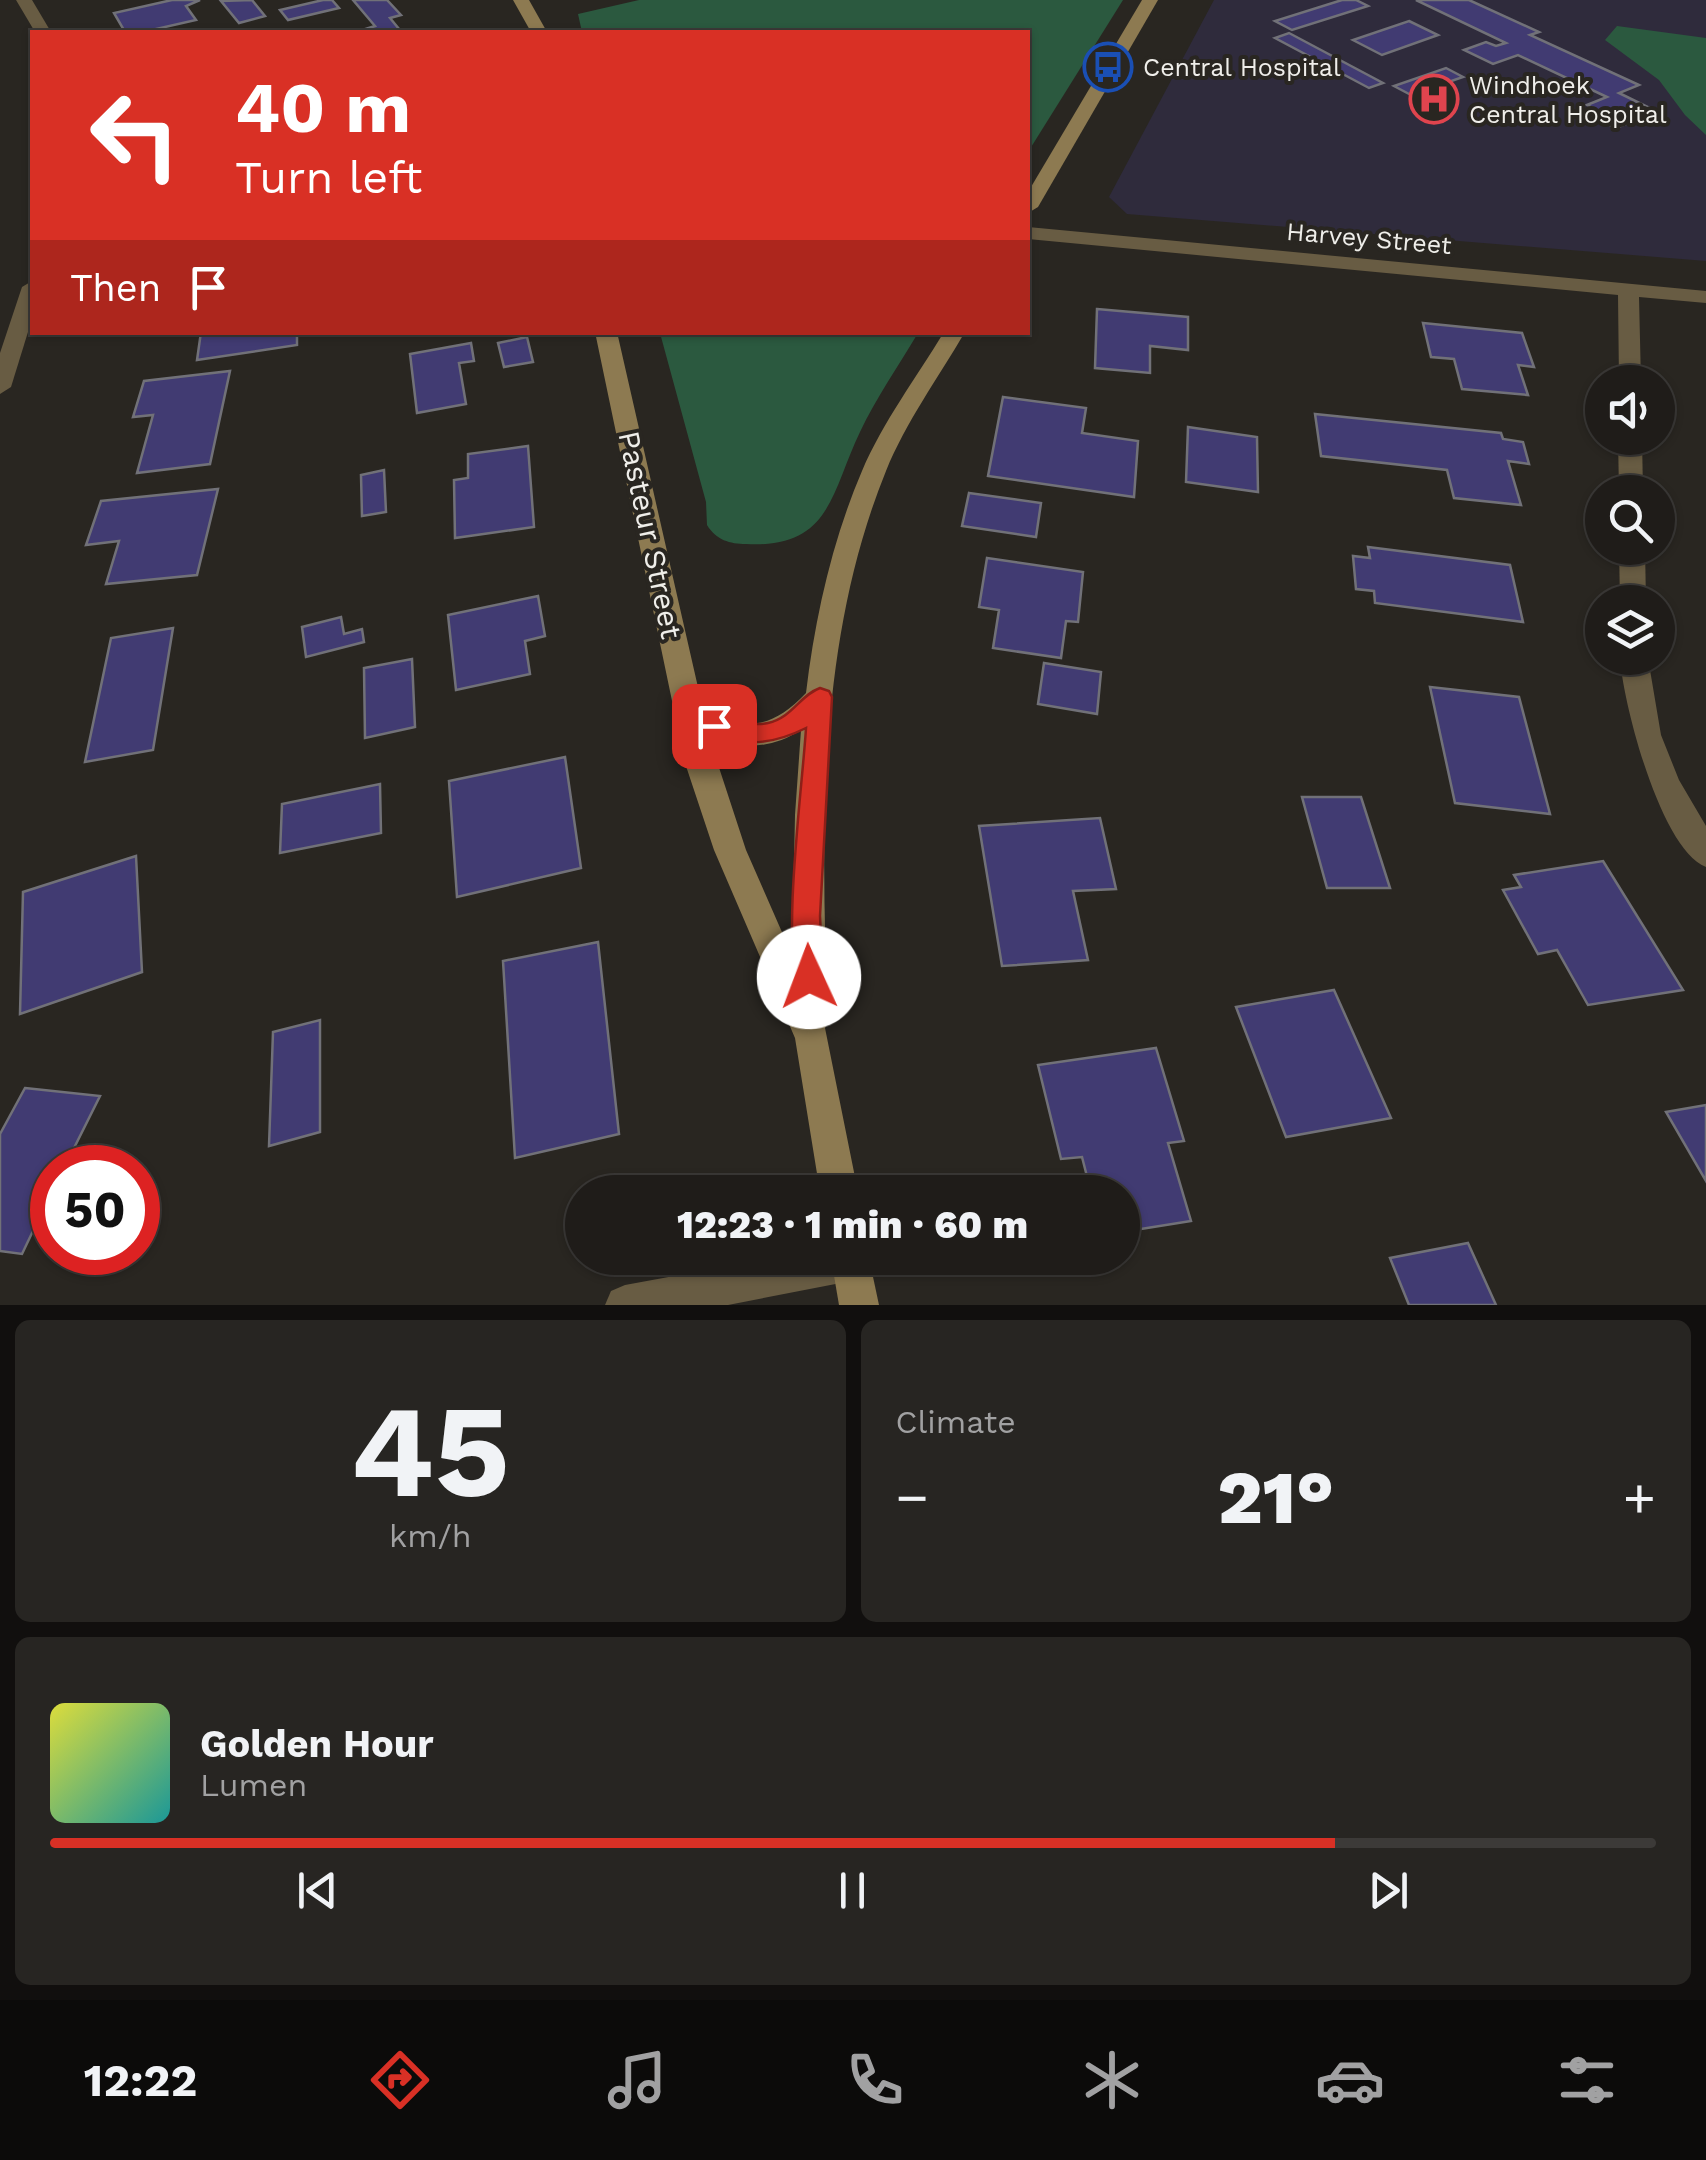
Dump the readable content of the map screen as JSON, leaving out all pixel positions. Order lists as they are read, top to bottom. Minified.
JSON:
{"streets":{"main road":["Pasteur Street"],"street":["Harvey Street"]},"places":{"bus stop":["Central Hospital"],"hospital":["Windhoek Central Hospital"]},"page":{"turn":["40 m","Turn left"],"then":"Then","limit":"50","trip":"12:23 · 1 min · 60 m","tile":[["45","km/h"],"Climate"],"heat":["−","21°","+"],"song":["Golden Hour","Lumen"],"tabs":"12:22"}}
